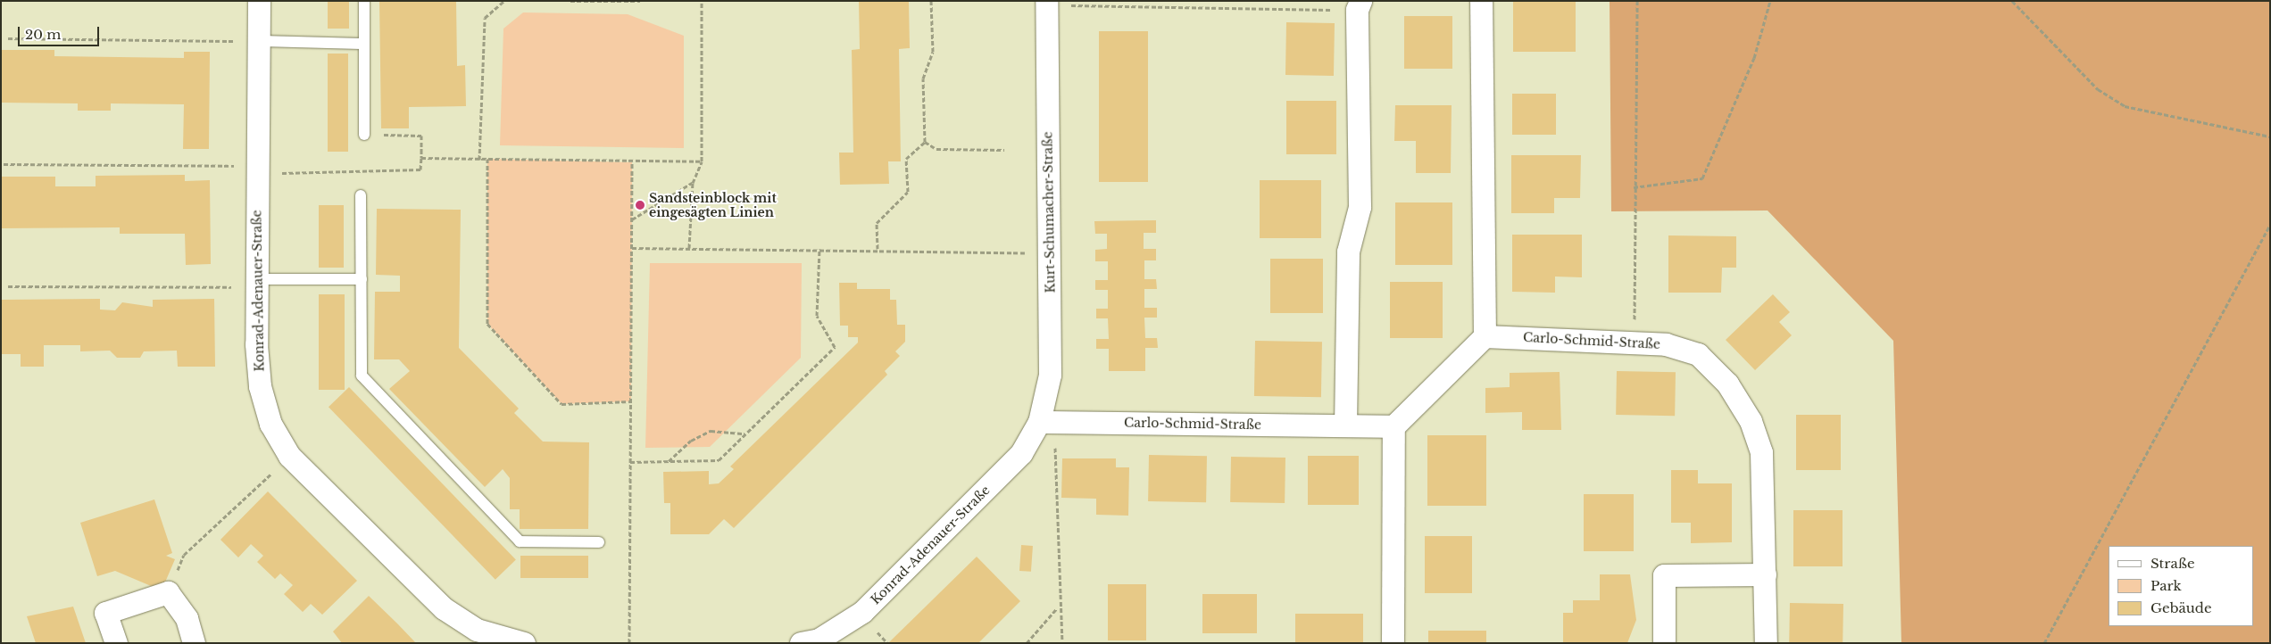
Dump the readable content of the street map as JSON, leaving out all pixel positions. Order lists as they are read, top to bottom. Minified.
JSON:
{"streets":{"street":["Kurt-Schumacher-Straße","Konrad-Adenauer-Straße","Carlo-Schmid-Straße"]},"crossings":[["Kurt-Schumacher-Straße","Konrad-Adenauer-Straße"],["Kurt-Schumacher-Straße","Carlo-Schmid-Straße"],["Konrad-Adenauer-Straße","Carlo-Schmid-Straße"]],"places":["Sandsteinblock mit eingesägten Linien"],"legend":["Straße","Park","Gebäude"],"scale_bar":"20 m"}
